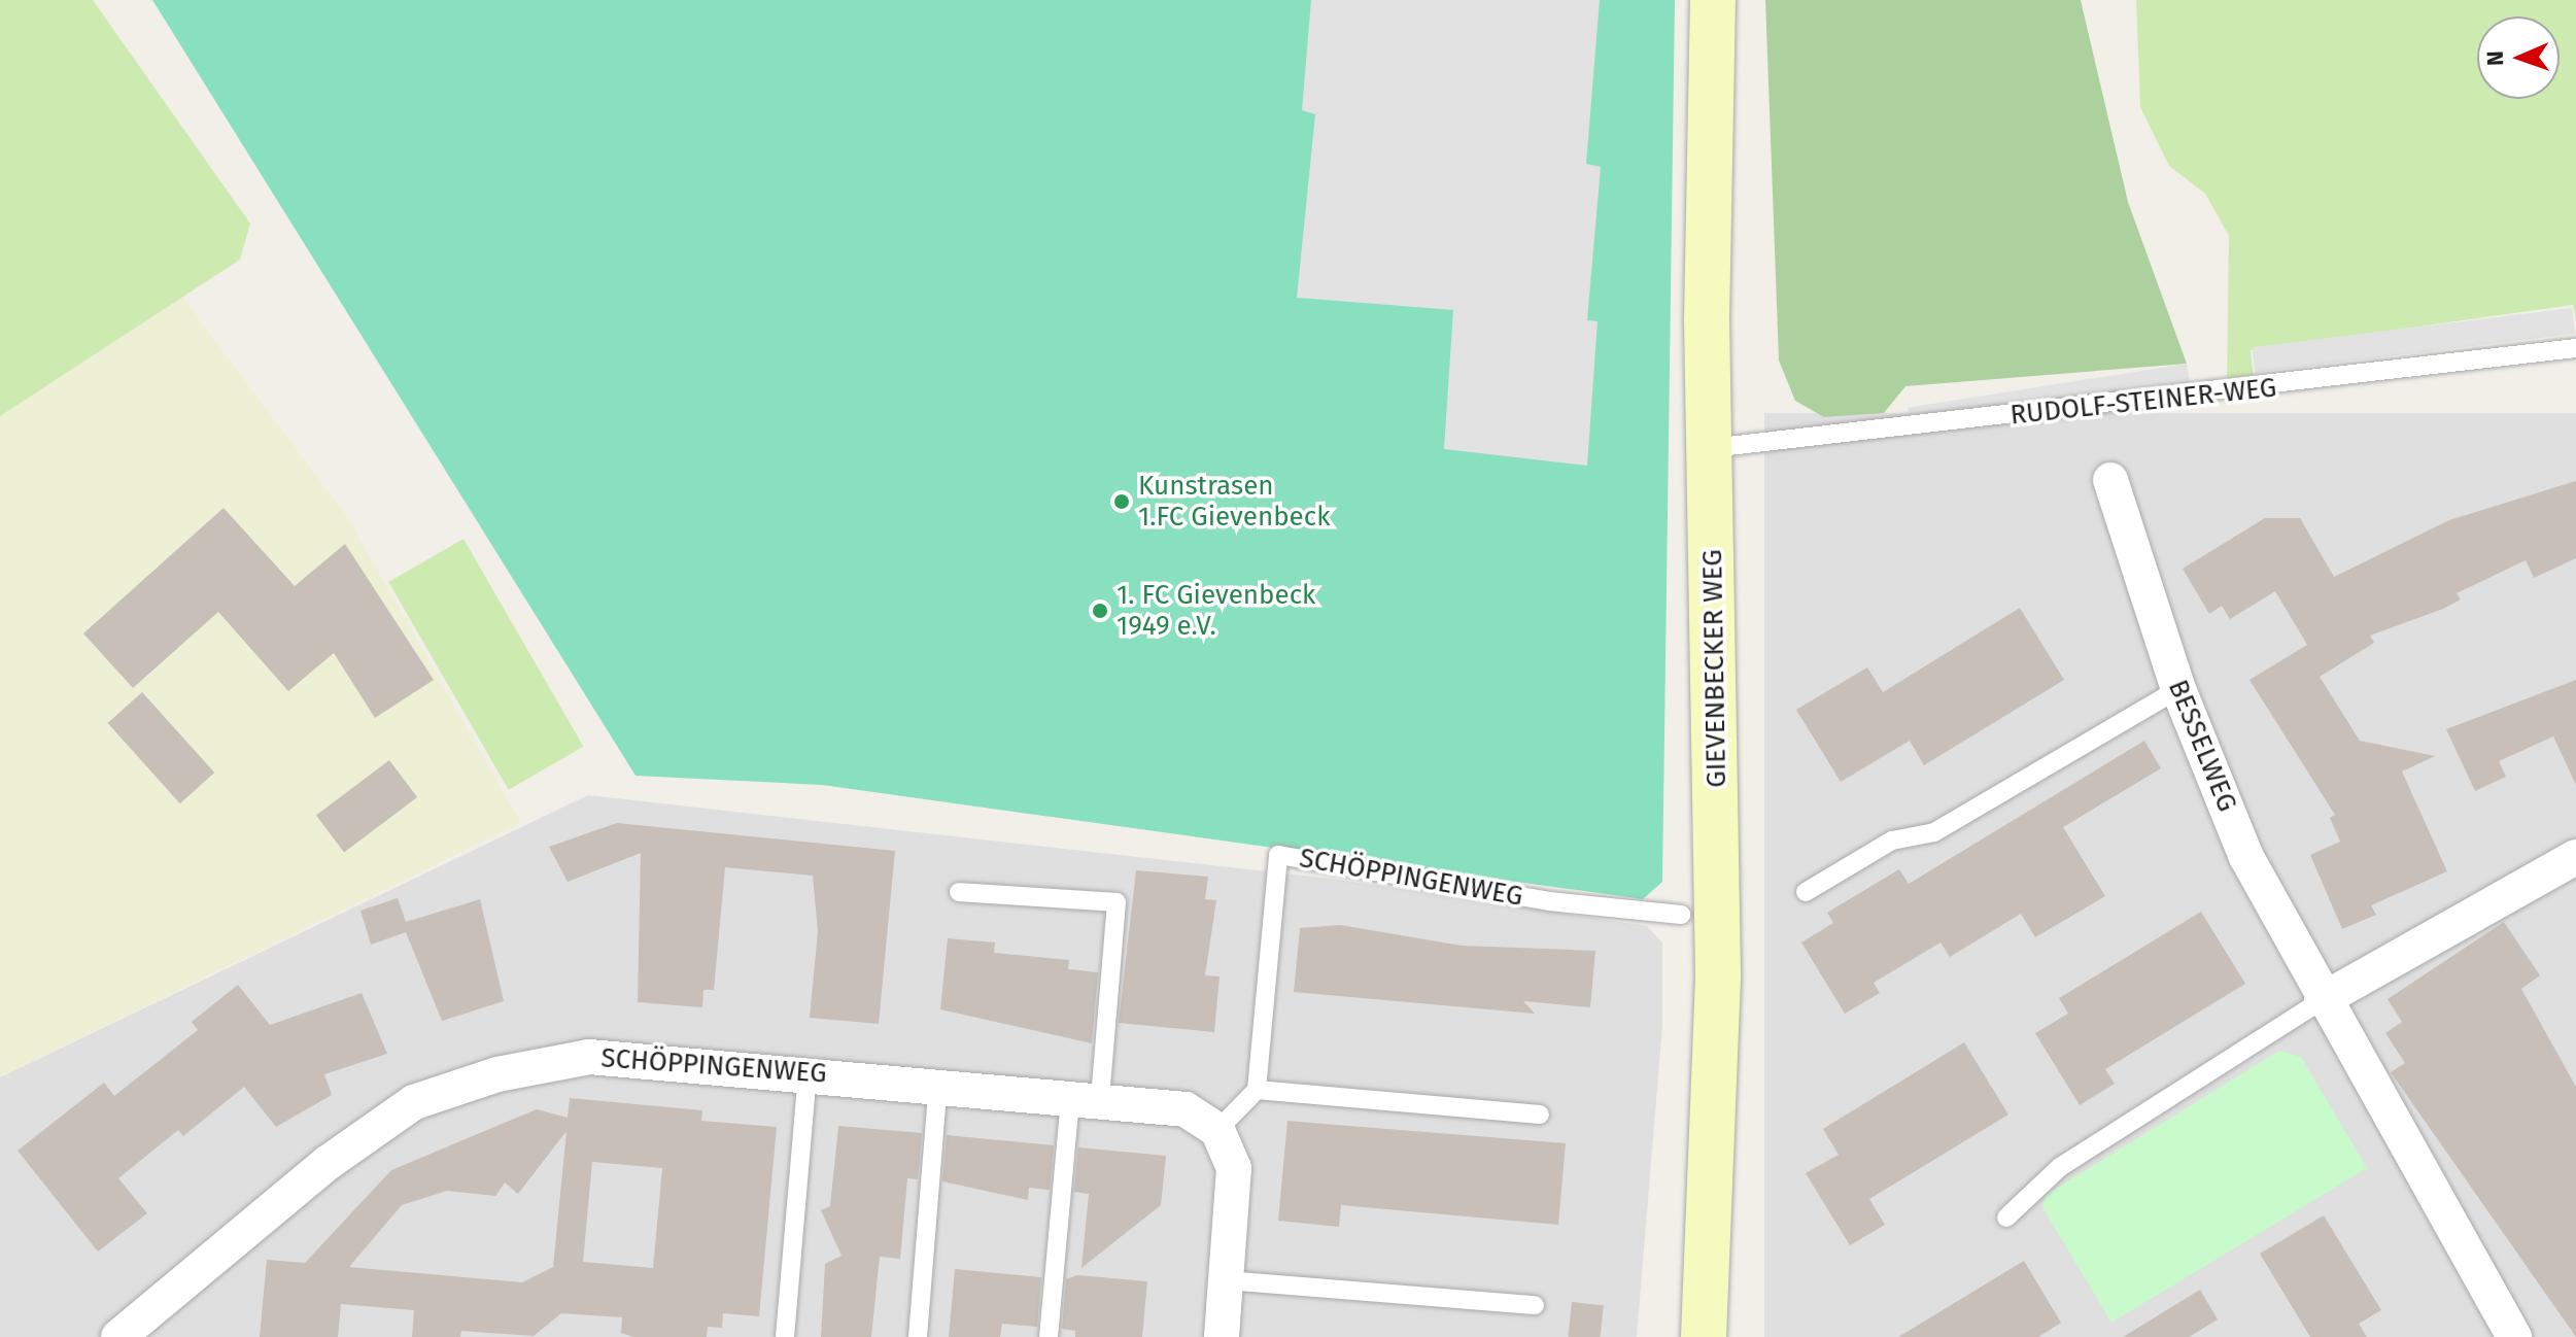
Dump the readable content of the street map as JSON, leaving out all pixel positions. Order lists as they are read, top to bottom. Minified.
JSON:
{"streets":{"main road":["GIEVENBECKER WEG"],"street":["BESSELWEG","SCHÖPPINGENWEG"],"lane":["RUDOLF-STEINER-WEG"]},"crossings":[["RUDOLF-STEINER-WEG","GIEVENBECKER WEG"]],"places":["Kunstrasen 1.FC Gievenbeck","1. FC Gievenbeck 1949 e.V."],"north":"left"}
